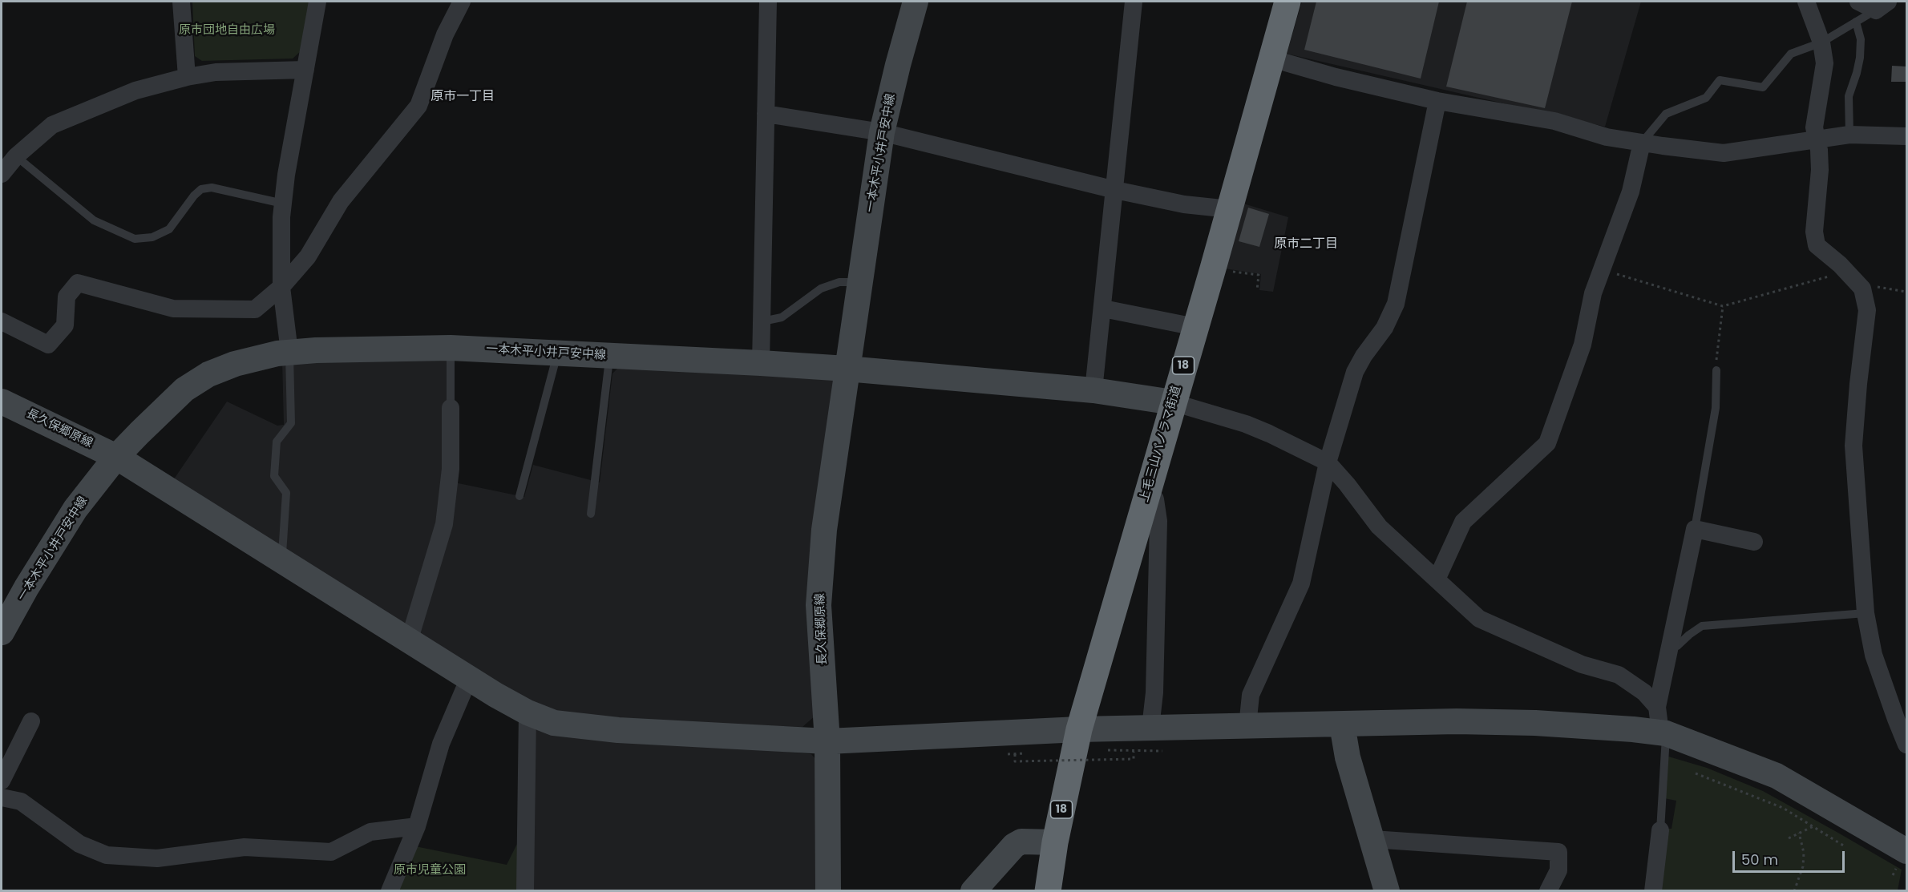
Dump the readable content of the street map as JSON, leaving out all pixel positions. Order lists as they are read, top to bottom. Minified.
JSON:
{"streets":{"highway":["18","上毛三山パノラマ街道"],"street":["一本木平小井戸安中線","長久保郷原線"]},"crossings":[["一本木平小井戸安中線","長久保郷原線"],["長久保郷原線","上毛三山パノラマ街道"]],"districts":["原市一丁目","原市二丁目"],"parks":["原市団地自由広場","原市児童公園"],"scale_bar":"50 m"}
